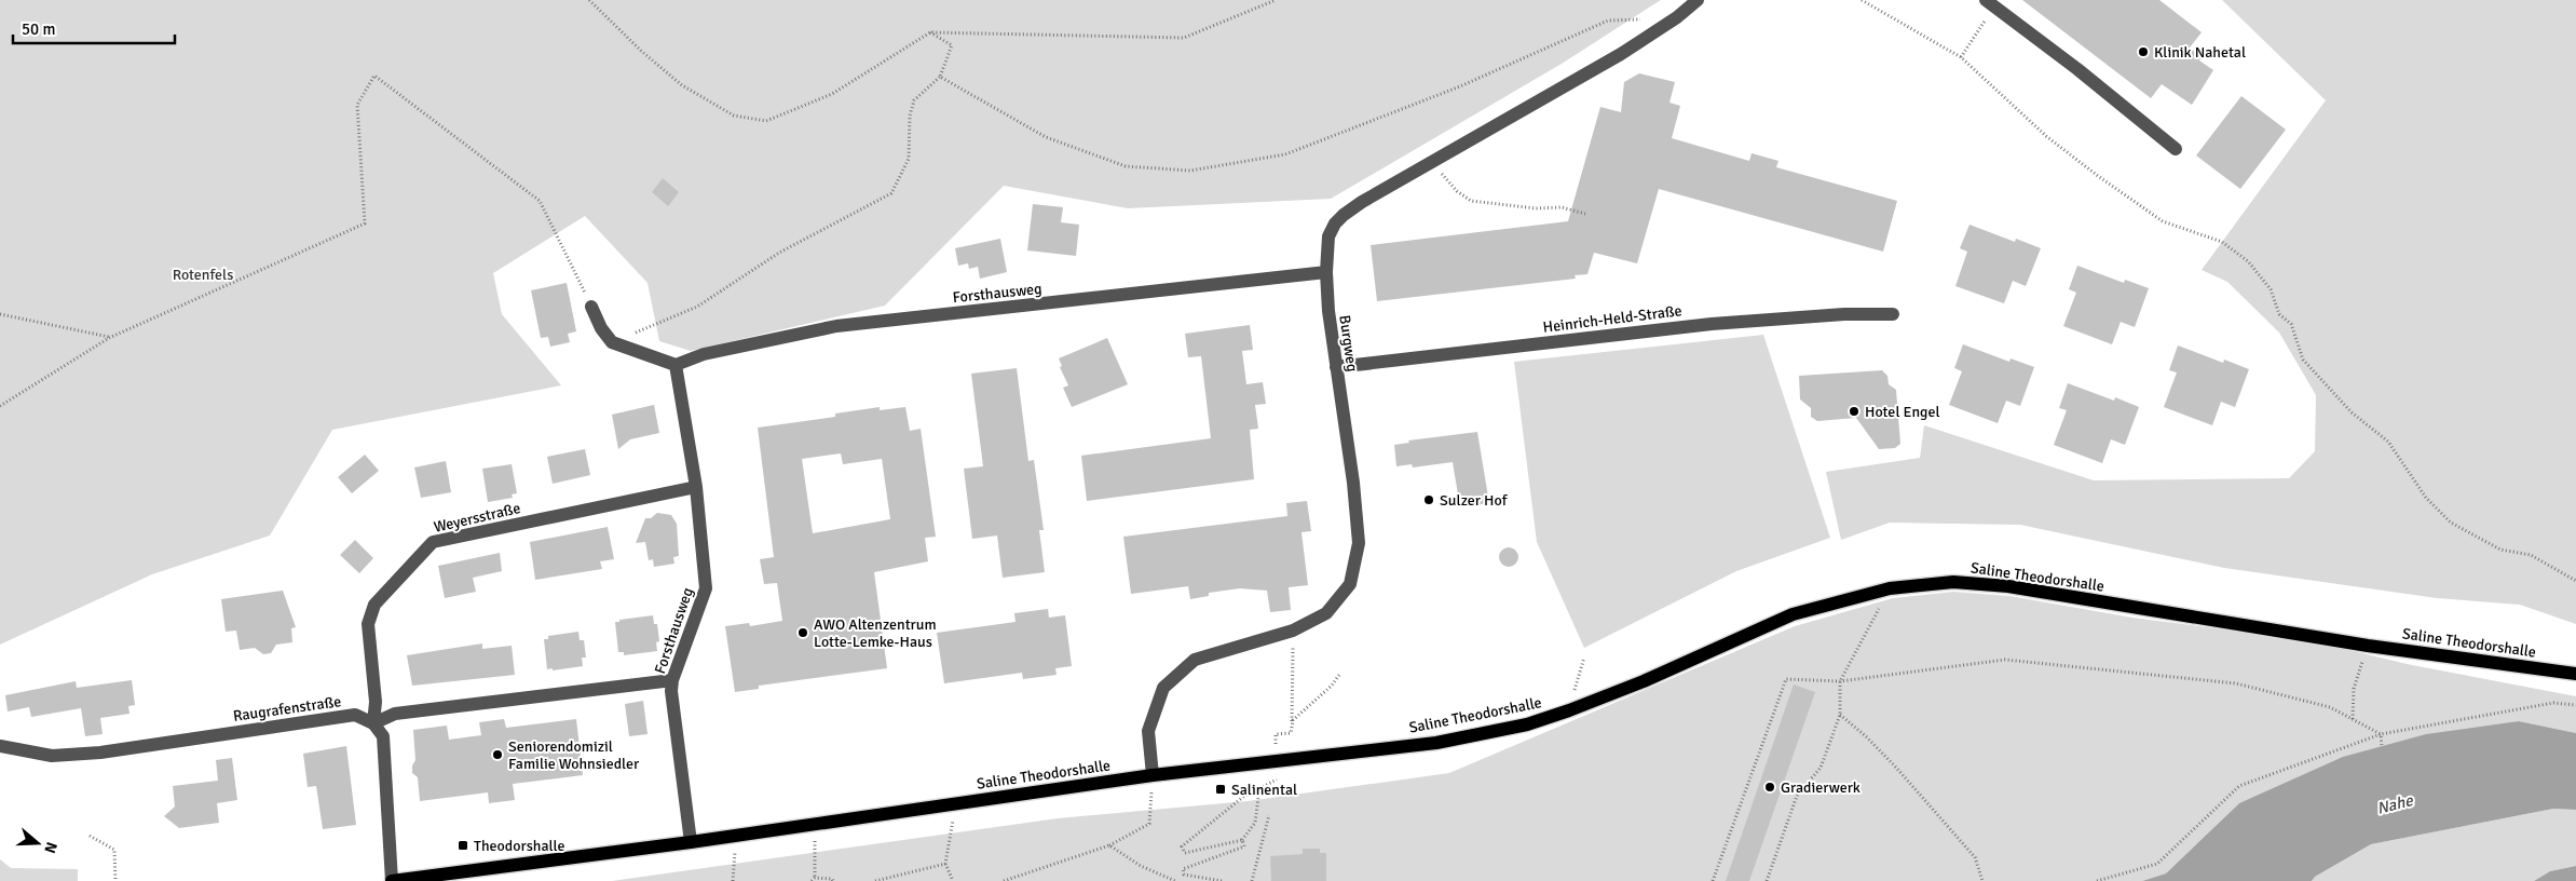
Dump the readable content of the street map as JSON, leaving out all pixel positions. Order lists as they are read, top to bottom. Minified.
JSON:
{"streets":{"main road":["Saline Theodorshalle"],"street":["Forsthausweg","Heinrich-Held-Straße","Burgweg","Weyersstraße","Raugrafenstraße"]},"crossings":[["Forsthausweg","Burgweg"],["Forsthausweg","Weyersstraße"],["Forsthausweg","Saline Theodorshalle"],["Heinrich-Held-Straße","Burgweg"],["Burgweg","Saline Theodorshalle"],["Weyersstraße","Saline Theodorshalle"],["Weyersstraße","Raugrafenstraße"]],"water":["Nahe"],"parks":["Rotenfels"],"places":{"other":["Klinik Nahetal","Hotel Engel","Sulzer Hof","AWO Altenzentrum Lotte-Lemke-Haus","Seniorendomizil Familie Wohnsiedler","Gradierwerk"],"transit":["Salinental","Theodorshalle"]},"scale_bar":"50 m","north":"right"}
